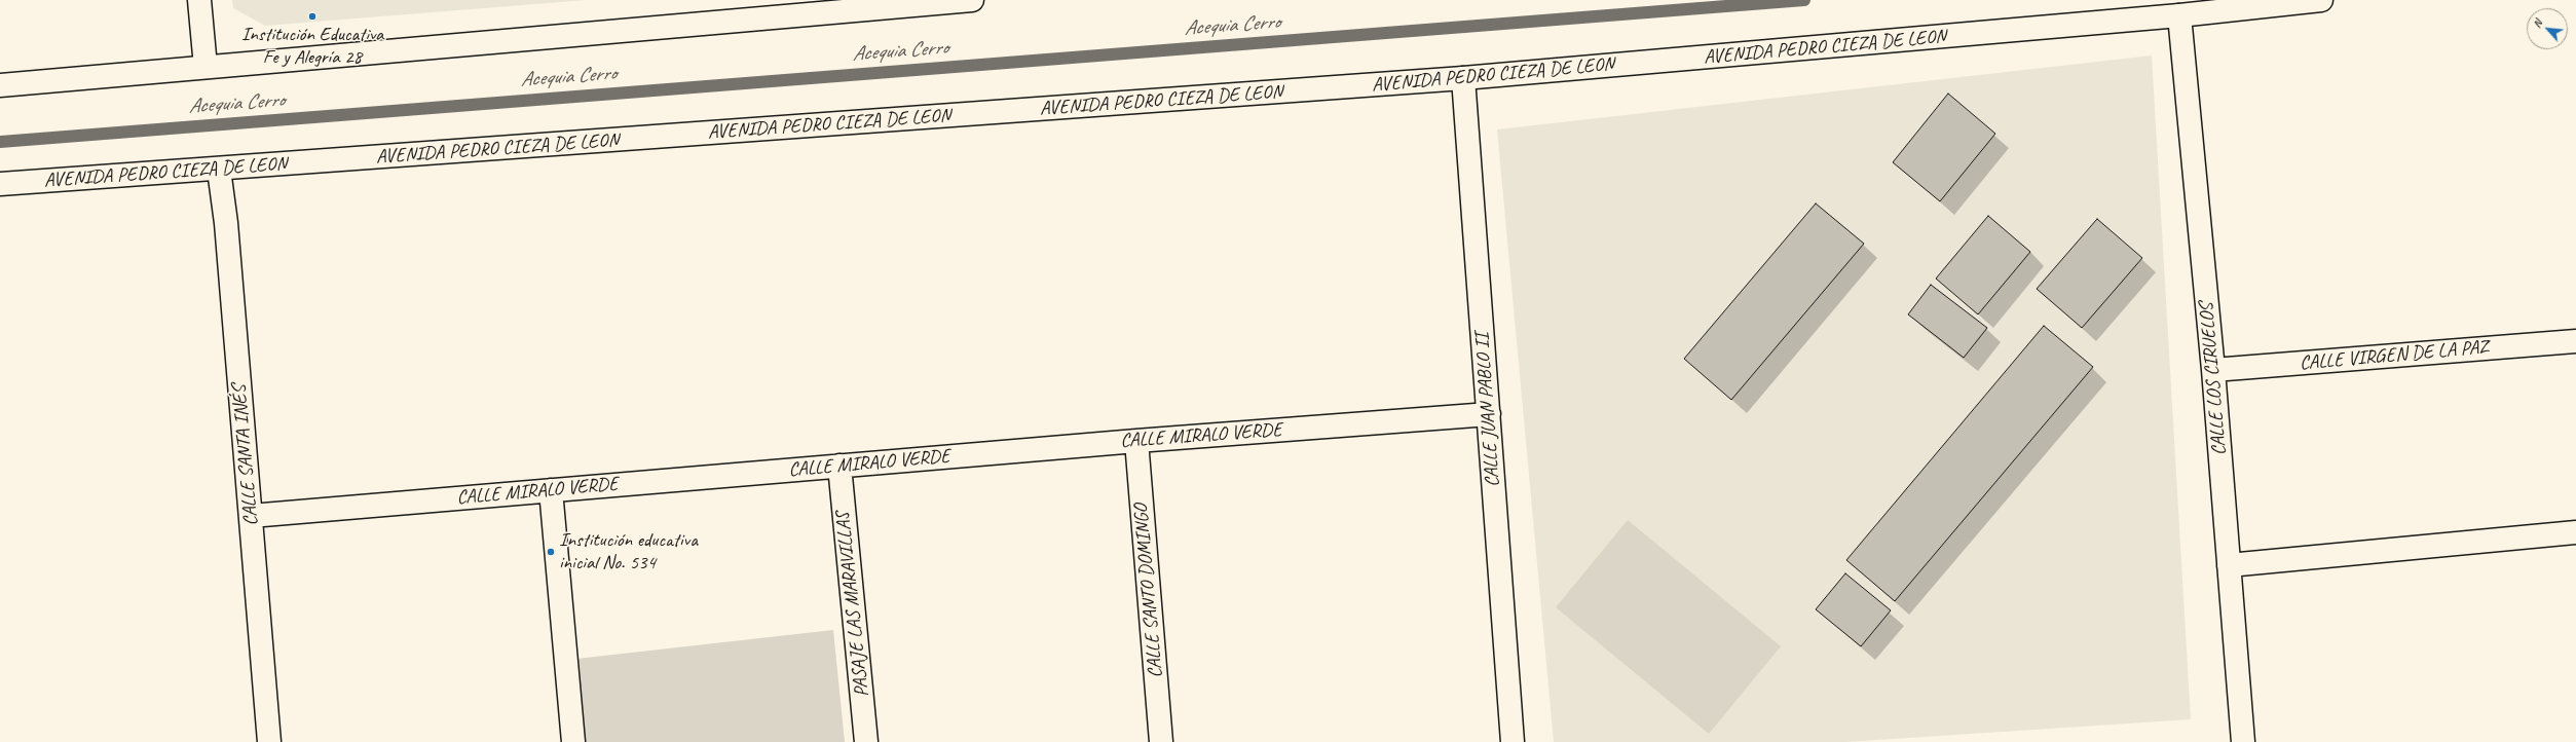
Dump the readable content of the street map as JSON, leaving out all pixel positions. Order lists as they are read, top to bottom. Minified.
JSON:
{"streets":{"street":["AVENIDA PEDRO CIEZA DE LEON","CALLE VIRGEN DE LA PAZ","CALLE LOS CIRUELOS","CALLE JUAN PABLO II","CALLE MIRALO VERDE","CALLE SANTA INÉS","CALLE SANTO DOMINGO","PASAJE LAS MARAVILLAS"]},"crossings":[["AVENIDA PEDRO CIEZA DE LEON","CALLE LOS CIRUELOS"],["AVENIDA PEDRO CIEZA DE LEON","CALLE JUAN PABLO II"],["AVENIDA PEDRO CIEZA DE LEON","CALLE SANTA INÉS"],["CALLE VIRGEN DE LA PAZ","CALLE LOS CIRUELOS"],["CALLE JUAN PABLO II","CALLE MIRALO VERDE"],["CALLE MIRALO VERDE","CALLE SANTA INÉS"],["CALLE MIRALO VERDE","CALLE SANTO DOMINGO"],["CALLE MIRALO VERDE","PASAJE LAS MARAVILLAS"]],"water":["Acequia Cerro"],"places":["Institución Educativa Fe y Alegría 28","Institución educativa inicial No. 534"],"north":"top left"}
